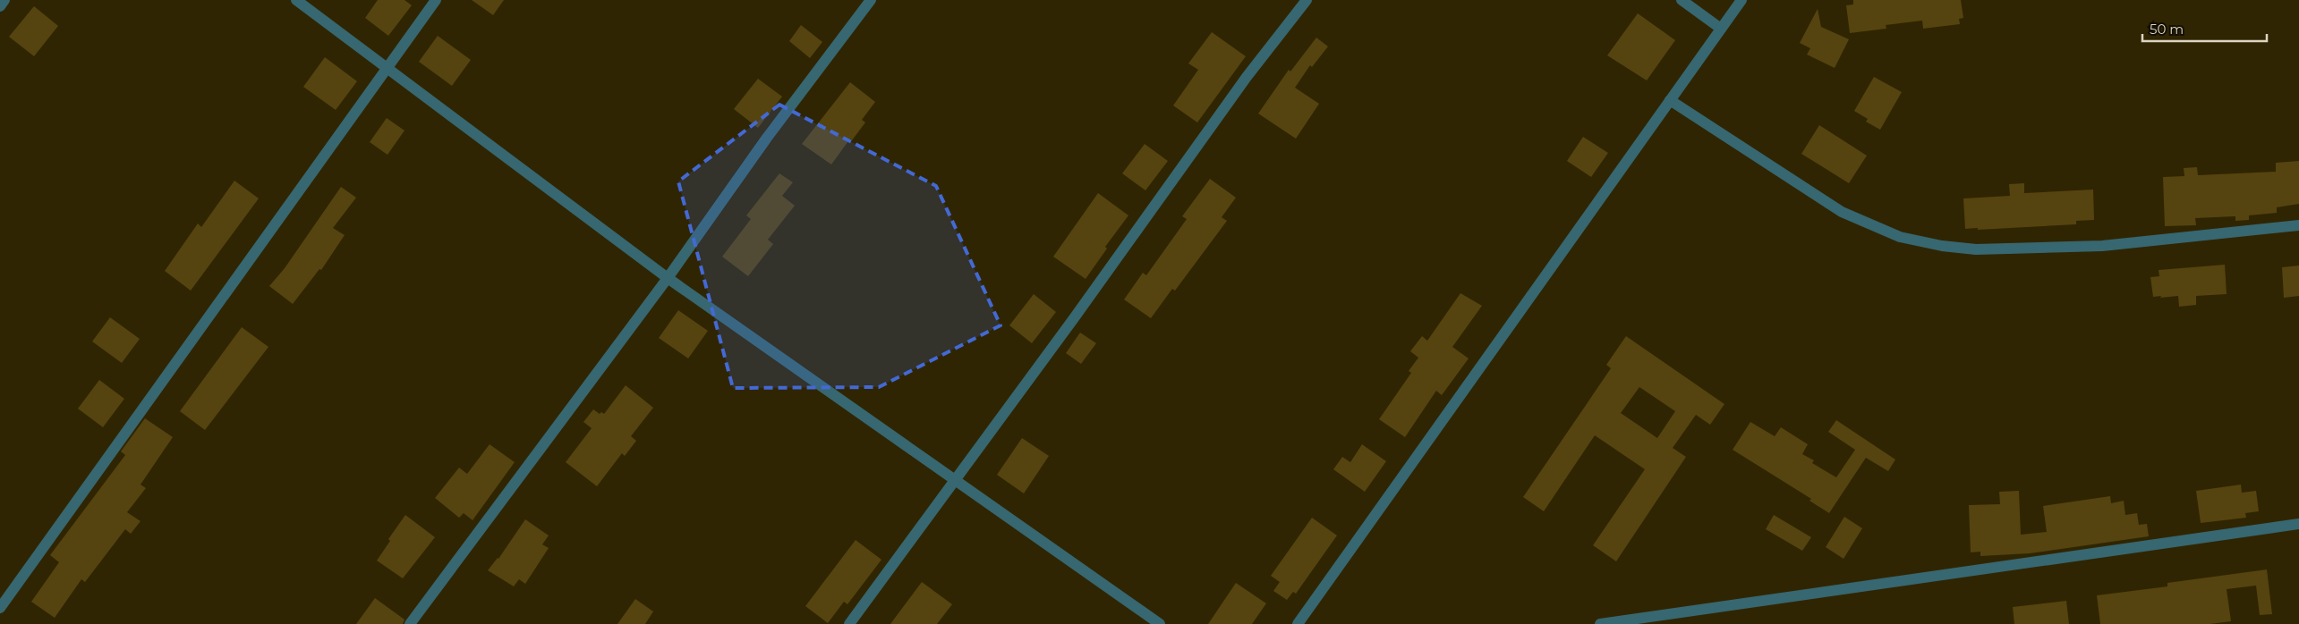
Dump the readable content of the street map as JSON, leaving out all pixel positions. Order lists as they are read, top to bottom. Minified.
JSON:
{"scale_bar":"50 m"}
